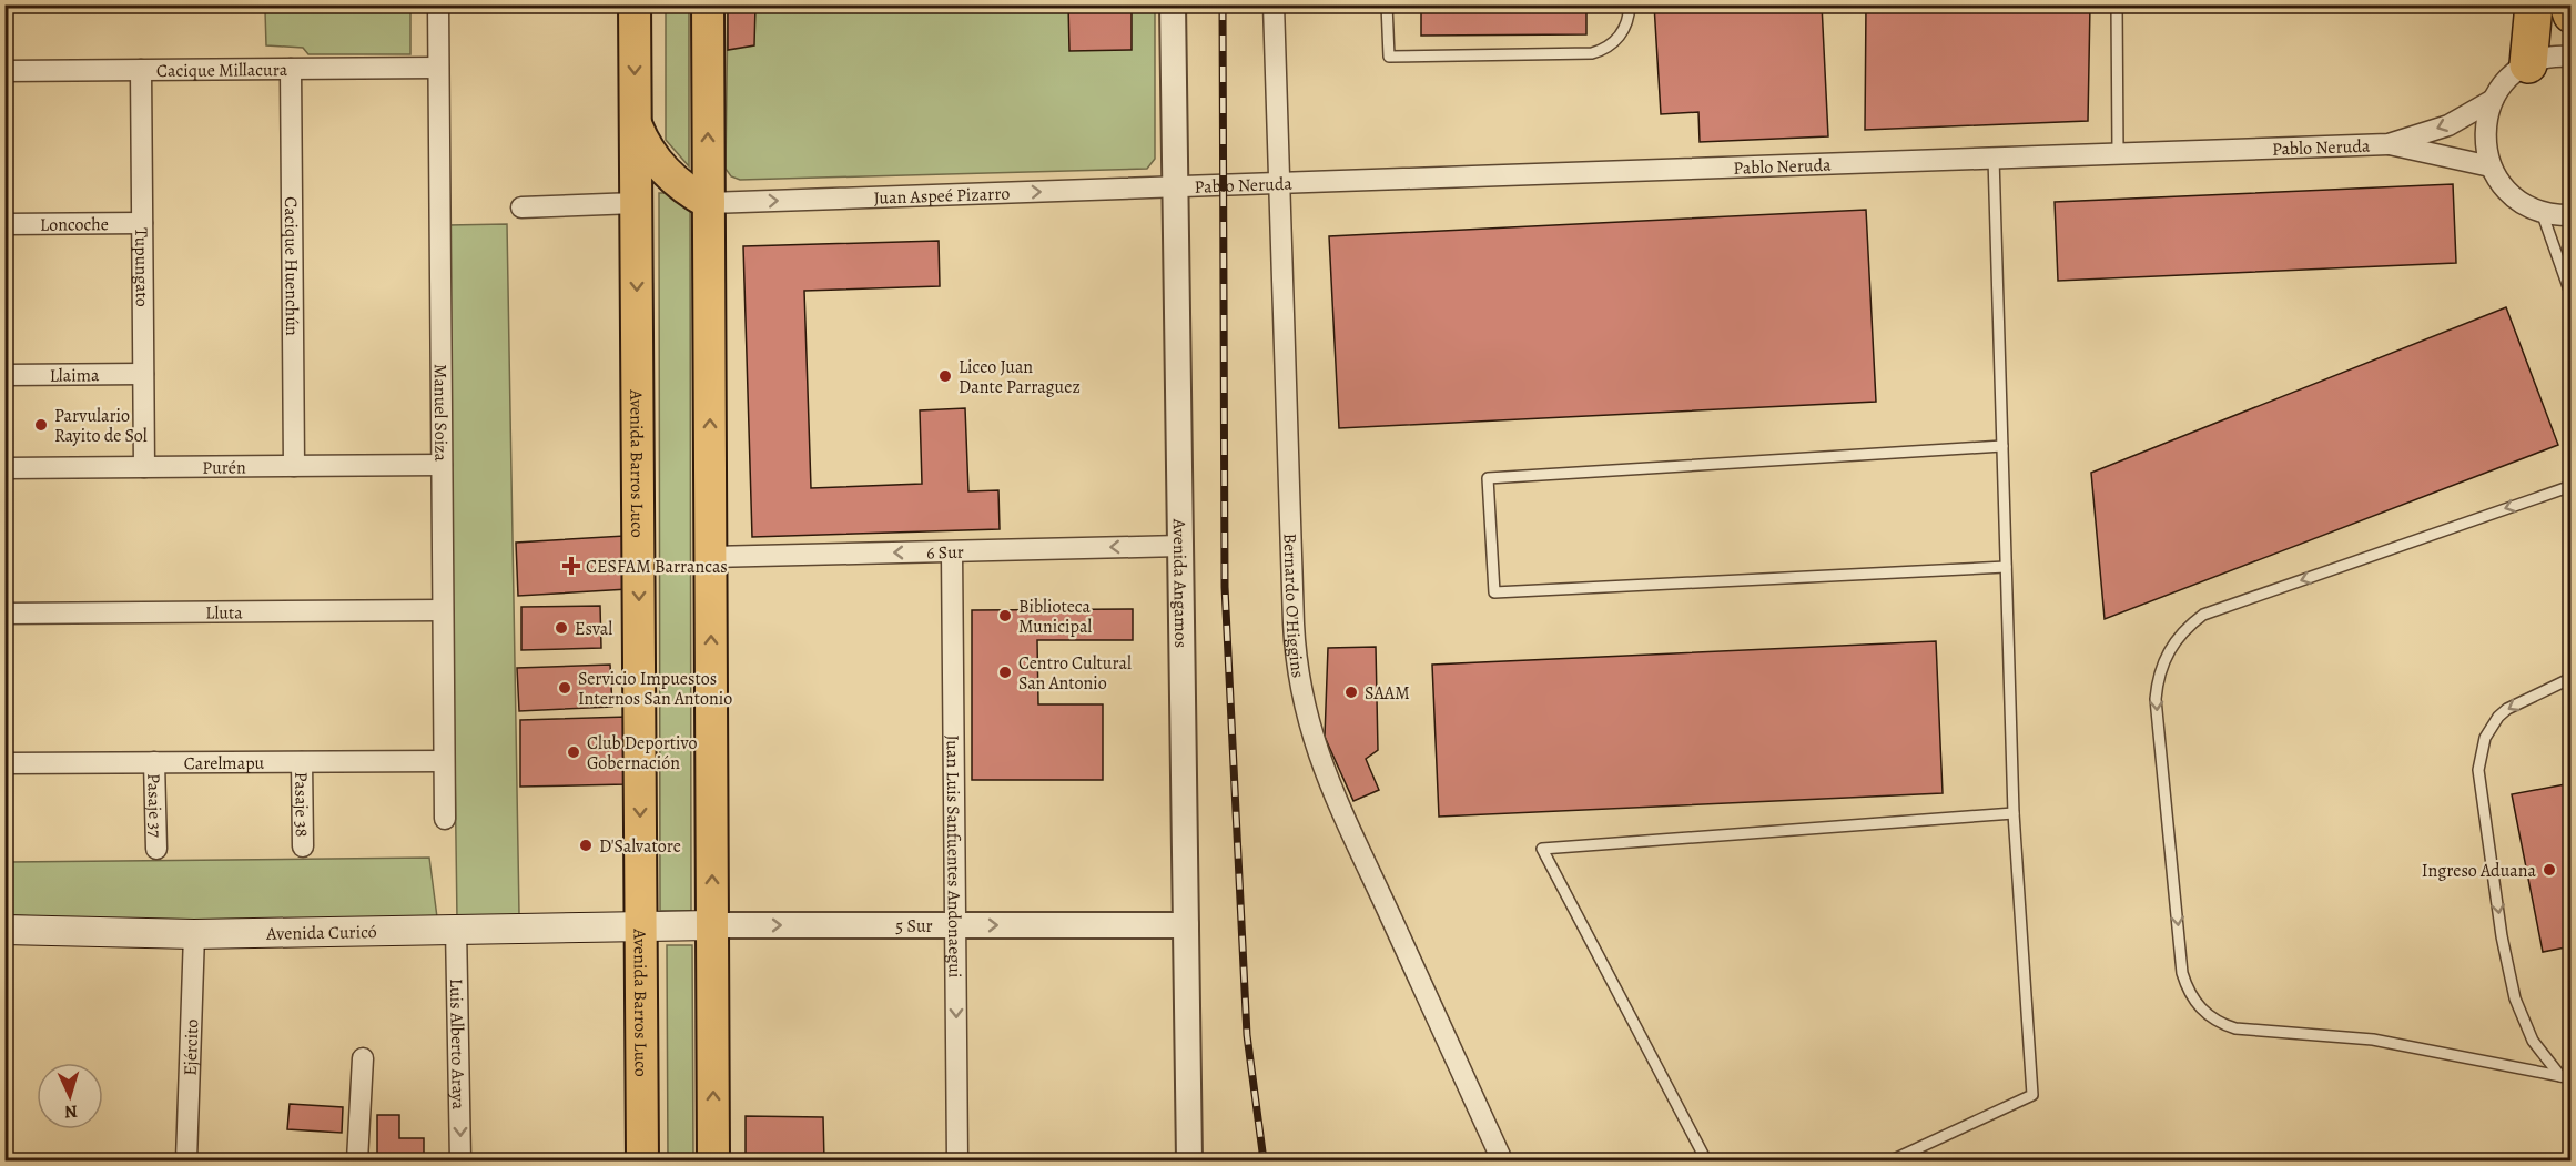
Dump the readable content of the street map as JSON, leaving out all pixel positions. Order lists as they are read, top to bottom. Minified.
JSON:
{"streets":{"main road":["Avenida Barros Luco","5 Sur","Avenida Curicó"],"street":["Cacique Millacura","Pablo Neruda","Juan Aspeé Pizarro","Loncoche","Cacique Huenchún","Tupungato","Llaima","Manuel Soiza","Purén","6 Sur","Avenida Angamos","Bernardo O'Higgins","Lluta","Carelmapu","Pasaje 38","Pasaje 37","Juan Luis Sanfuentes Andonaegui","Luis Alberto Araya","Ejército"]},"crossings":[["Cacique Millacura","Cacique Huenchún"],["Cacique Millacura","Tupungato"],["Cacique Millacura","Manuel Soiza"],["Pablo Neruda","Juan Aspeé Pizarro"],["Pablo Neruda","Avenida Angamos"],["Pablo Neruda","Bernardo O'Higgins"],["Juan Aspeé Pizarro","Avenida Angamos"],["Loncoche","Tupungato"],["Cacique Huenchún","Purén"],["Tupungato","Llaima"],["Tupungato","Purén"],["Manuel Soiza","Purén"],["Manuel Soiza","Lluta"],["Manuel Soiza","Carelmapu"],["Avenida Barros Luco","5 Sur"],["Avenida Barros Luco","Avenida Curicó"],["6 Sur","Avenida Angamos"],["6 Sur","Juan Luis Sanfuentes Andonaegui"],["Avenida Angamos","5 Sur"],["Carelmapu","Pasaje 38"],["Carelmapu","Pasaje 37"],["Juan Luis Sanfuentes Andonaegui","5 Sur"],["5 Sur","Avenida Curicó"],["Avenida Curicó","Luis Alberto Araya"],["Avenida Curicó","Ejército"]],"one_way":["Juan Aspeé Pizarro","6 Sur","Juan Luis Sanfuentes Andonaegui","5 Sur"],"places":{"other":["Liceo Juan Dante Parraguez","Parvulario Rayito de Sol","Biblioteca Municipal","Esval","Centro Cultural San Antonio","Servicio Impuestos Internos San Antonio","SAAM","Club Deportivo Gobernación","D'Salvatore","Ingreso Aduana"],"health":["CESFAM Barrancas"]},"north":"bottom"}
